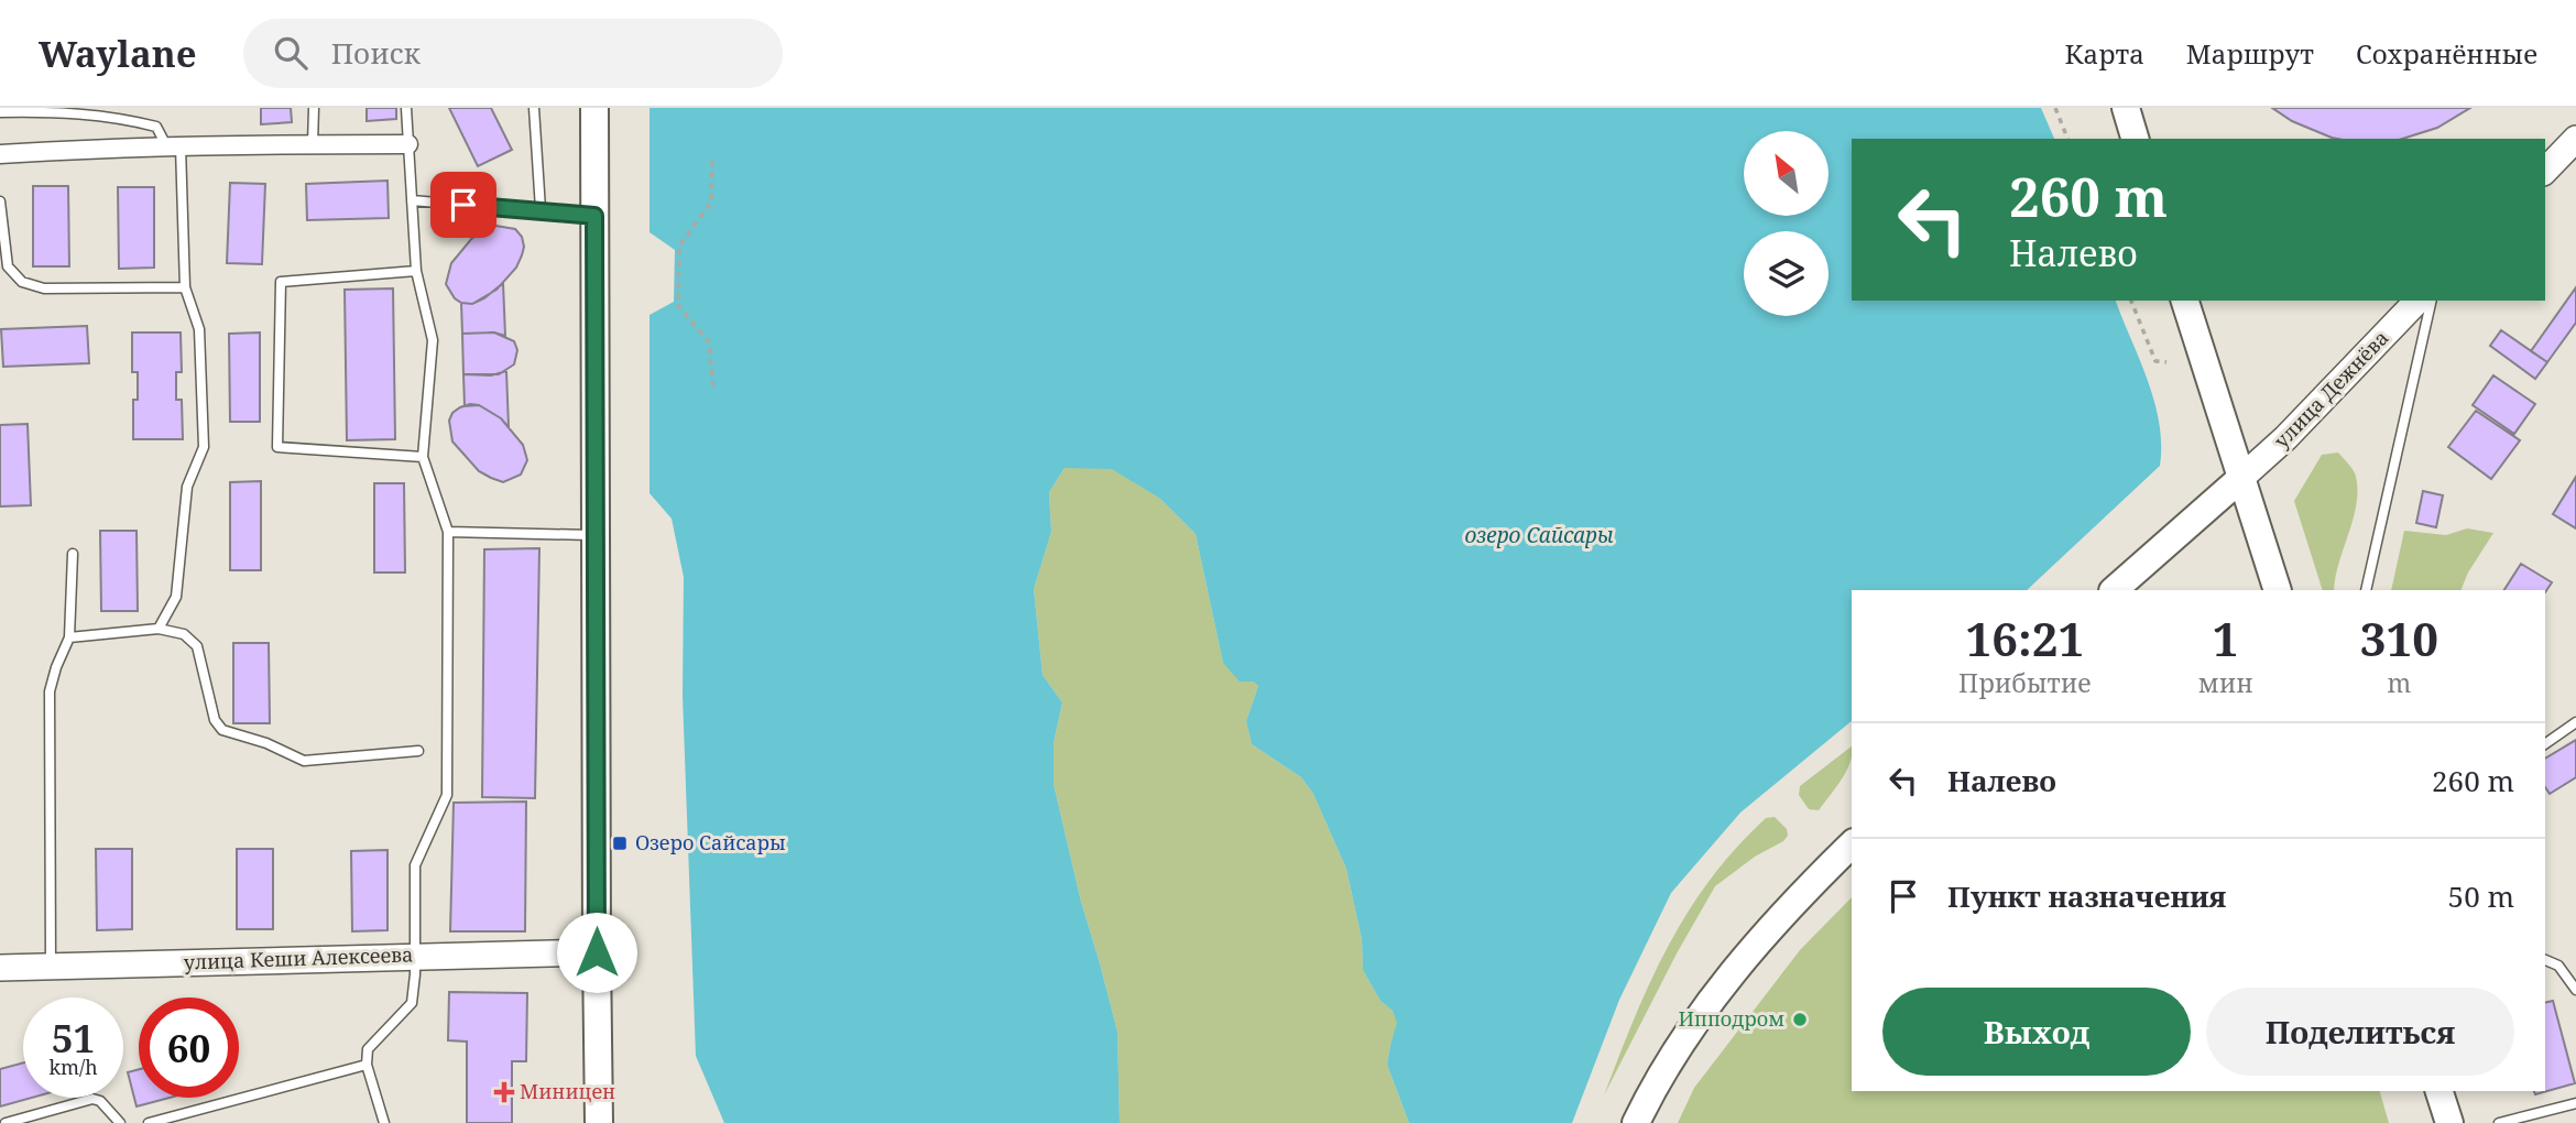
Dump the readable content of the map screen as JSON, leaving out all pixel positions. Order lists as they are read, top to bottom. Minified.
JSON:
{"streets":{"main road":["улица Дежнёва","улица Кеши Алексеева"]},"water":["озеро Сайсары"],"places":{"transit":["Озеро Сайсары"],"other":["Ипподром"],"health":["Миницен"]},"north":"top left","page":{"header":"Waylane","search":"Поиск","nav":["Карта","Маршрут","Сохранённые"],"turn":["260 m","Налево"],"eta":["16:21","Прибытие","1","мин","310","m"],"list":[{"name":"Налево","value":"260 m"},{"name":"Пункт назначения","value":"50 m"}],"buttons":["Выход","Поделиться"],"speed":"51 km/h","limit":"60"}}
